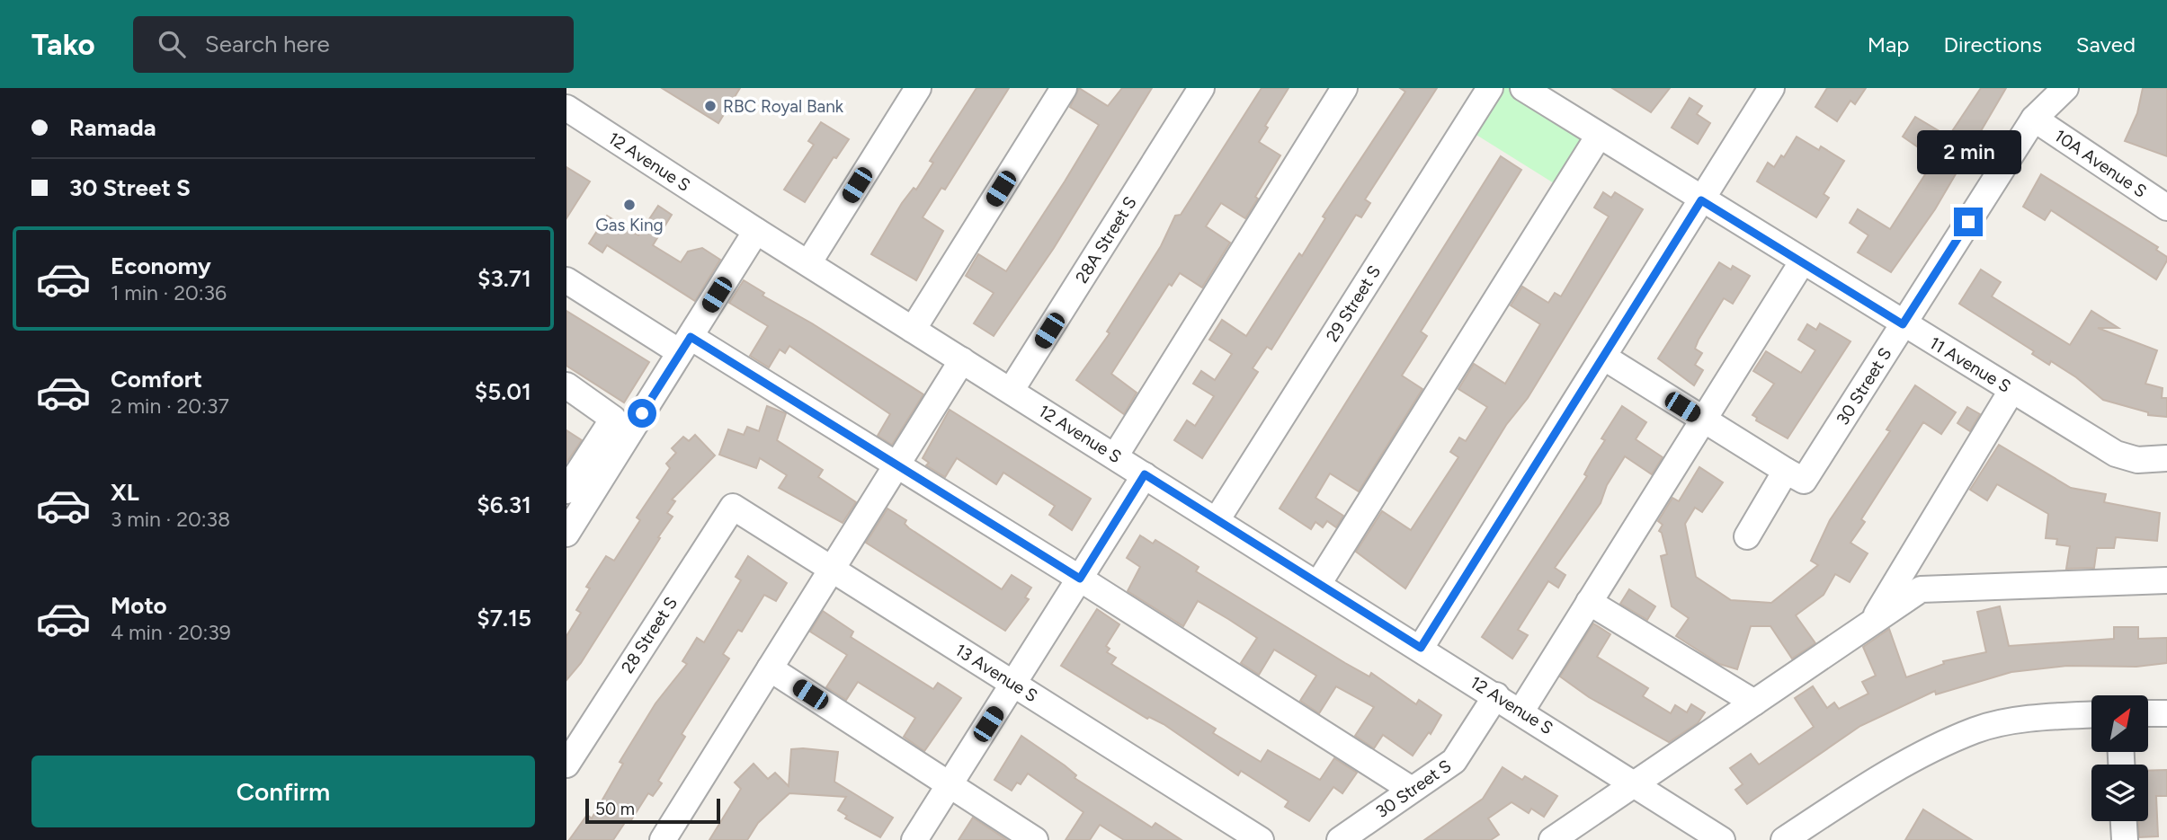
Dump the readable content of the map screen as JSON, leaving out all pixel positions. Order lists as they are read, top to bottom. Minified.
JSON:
{"streets":{"street":["12 Avenue S","10A Avenue S","28A Street S","29 Street S","11 Avenue S","30 Street S","28 Street S","13 Avenue S"]},"crossings":[["12 Avenue S","28A Street S"],["12 Avenue S","29 Street S"],["12 Avenue S","30 Street S"],["10A Avenue S","30 Street S"],["11 Avenue S","30 Street S"],["28 Street S","13 Avenue S"]],"places":["RBC Royal Bank","Gas King"],"scale_bar":"50 m","north":"top right","page":{"header":"Tako","search":"Search here","nav":["Map","Directions","Saved"],"banner":["Ramada","30 Street S"],"bubble":"2 min","list":[{"name":"Economy","note":"1 min · 20:36","value":"$3.71"},{"name":"Comfort","note":"2 min · 20:37","value":"$5.01"},{"name":"XL","note":"3 min · 20:38","value":"$6.31"},{"name":"Moto","note":"4 min · 20:39","value":"$7.15"}],"buttons":"Confirm","scale":"50 m"}}
